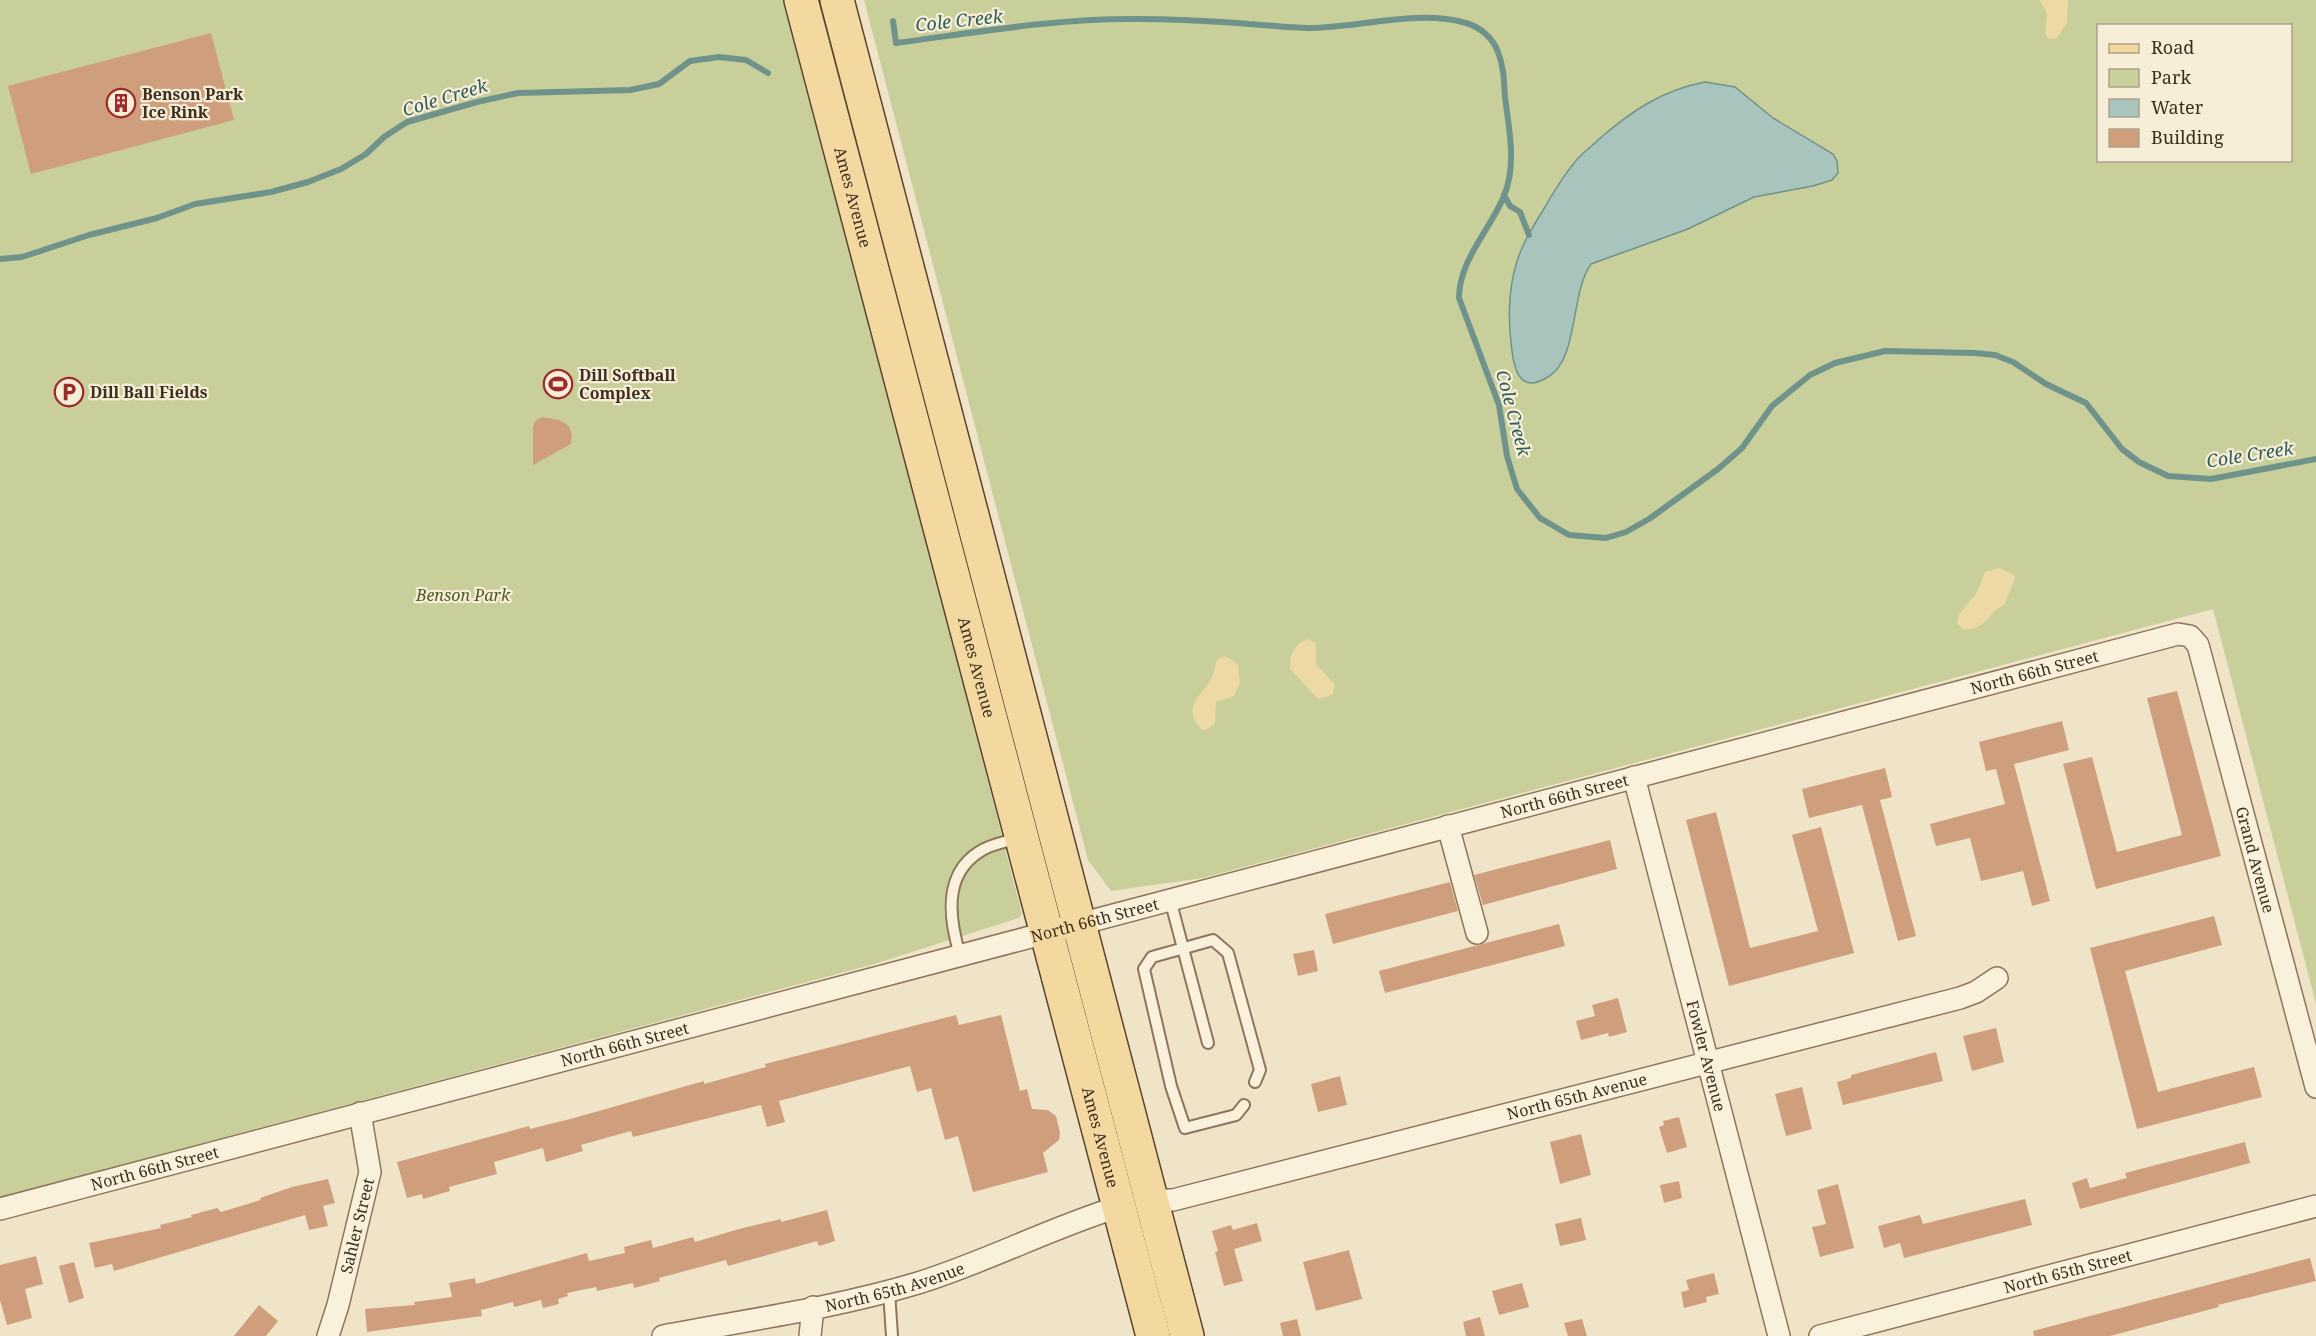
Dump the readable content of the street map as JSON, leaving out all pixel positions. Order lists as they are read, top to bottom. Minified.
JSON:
{"streets":{"main road":["Ames Avenue"],"street":["North 66th Street","Grand Avenue","Fowler Avenue","North 65th Avenue","Sahler Street","North 65th Street"]},"crossings":[["Ames Avenue","North 66th Street"],["Ames Avenue","North 65th Avenue"],["North 66th Street","Grand Avenue"],["North 66th Street","Fowler Avenue"],["North 66th Street","Sahler Street"],["Fowler Avenue","North 65th Avenue"]],"water":["Cole Creek"],"parks":["Benson Park"],"places":{"building":["Benson Park Ice Rink"],"sports":["Dill Softball Complex"],"parking":["Dill Ball Fields"]},"legend":["Road","Park","Water","Building"]}
